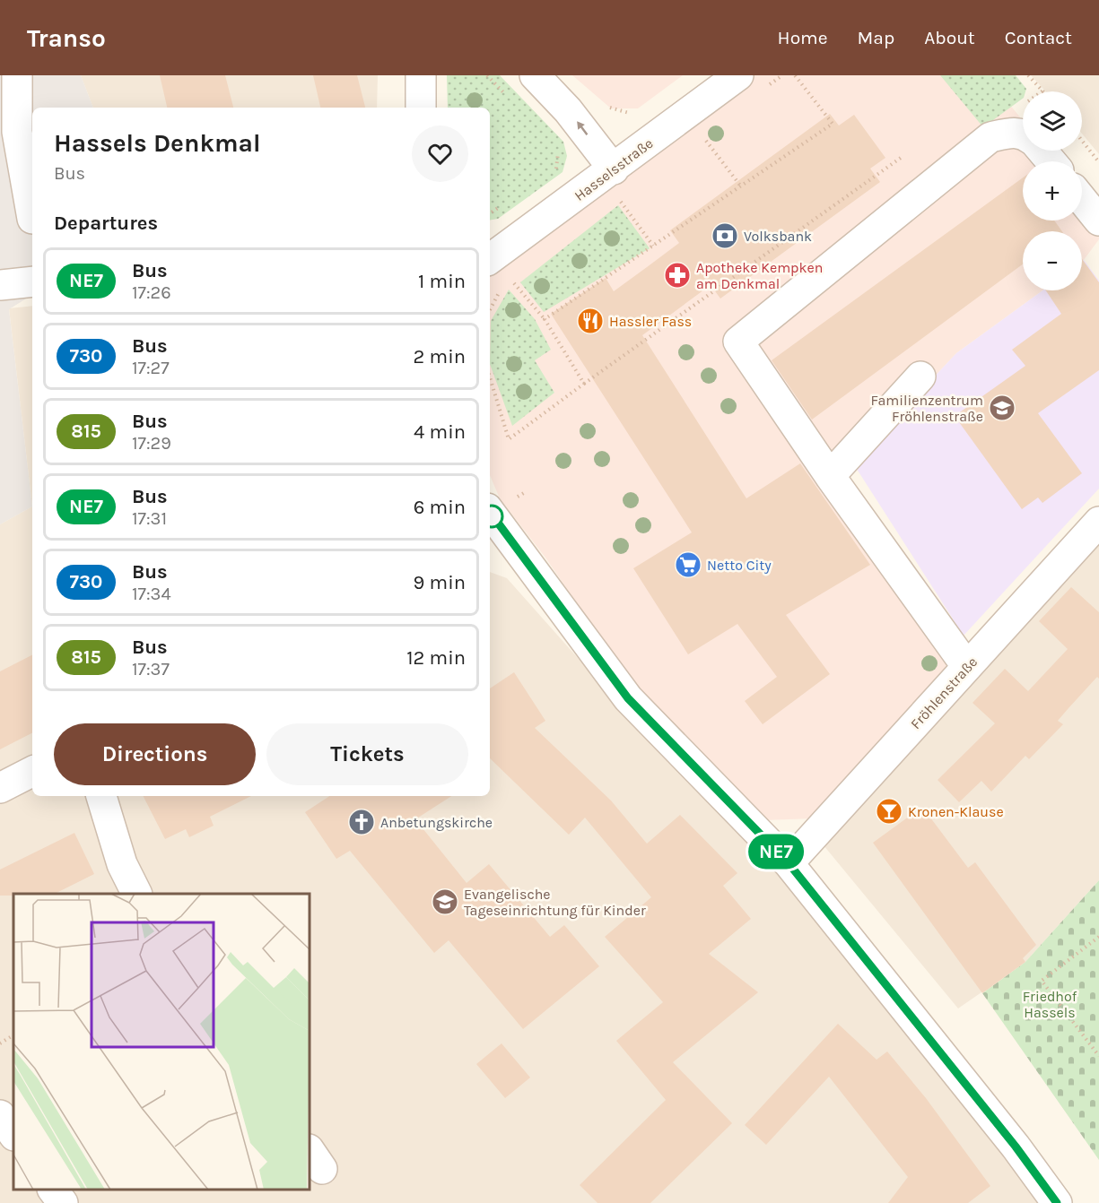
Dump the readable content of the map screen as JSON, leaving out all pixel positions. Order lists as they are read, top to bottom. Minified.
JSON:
{"streets":{"street":["Hasselsstraße","Fröhlenstraße"]},"parks":["Friedhof Hassels"],"places":{"bank":["Volksbank"],"pharmacy":["Apotheke Kempken am Denkmal"],"restaurant":["Hassler Fass"],"school or university":["Familienzentrum Fröhlenstraße","Evangelische Tageseinrichtung für Kinder"],"supermarket":["Netto City"],"bar":["Kronen-Klause"],"church":["Anbetungskirche"]},"lines":["bus line NE7"],"page":{"header":"Transo","nav":["Home","Map","About","Contact"],"on_map":"NE7","map_buttons":["+","−"],"heading":[["Hassels Denkmal","Bus"],"Departures"],"list":[{"mark":"NE7","name":"Bus","note":"17:26","value":"1 min"},{"mark":"730","name":"Bus","note":"17:27","value":"2 min"},{"mark":"815","name":"Bus","note":"17:29","value":"4 min"},{"mark":"NE7","name":"Bus","note":"17:31","value":"6 min"},{"mark":"730","name":"Bus","note":"17:34","value":"9 min"},{"mark":"815","name":"Bus","note":"17:37","value":"12 min"}],"buttons":["Directions","Tickets"]}}
